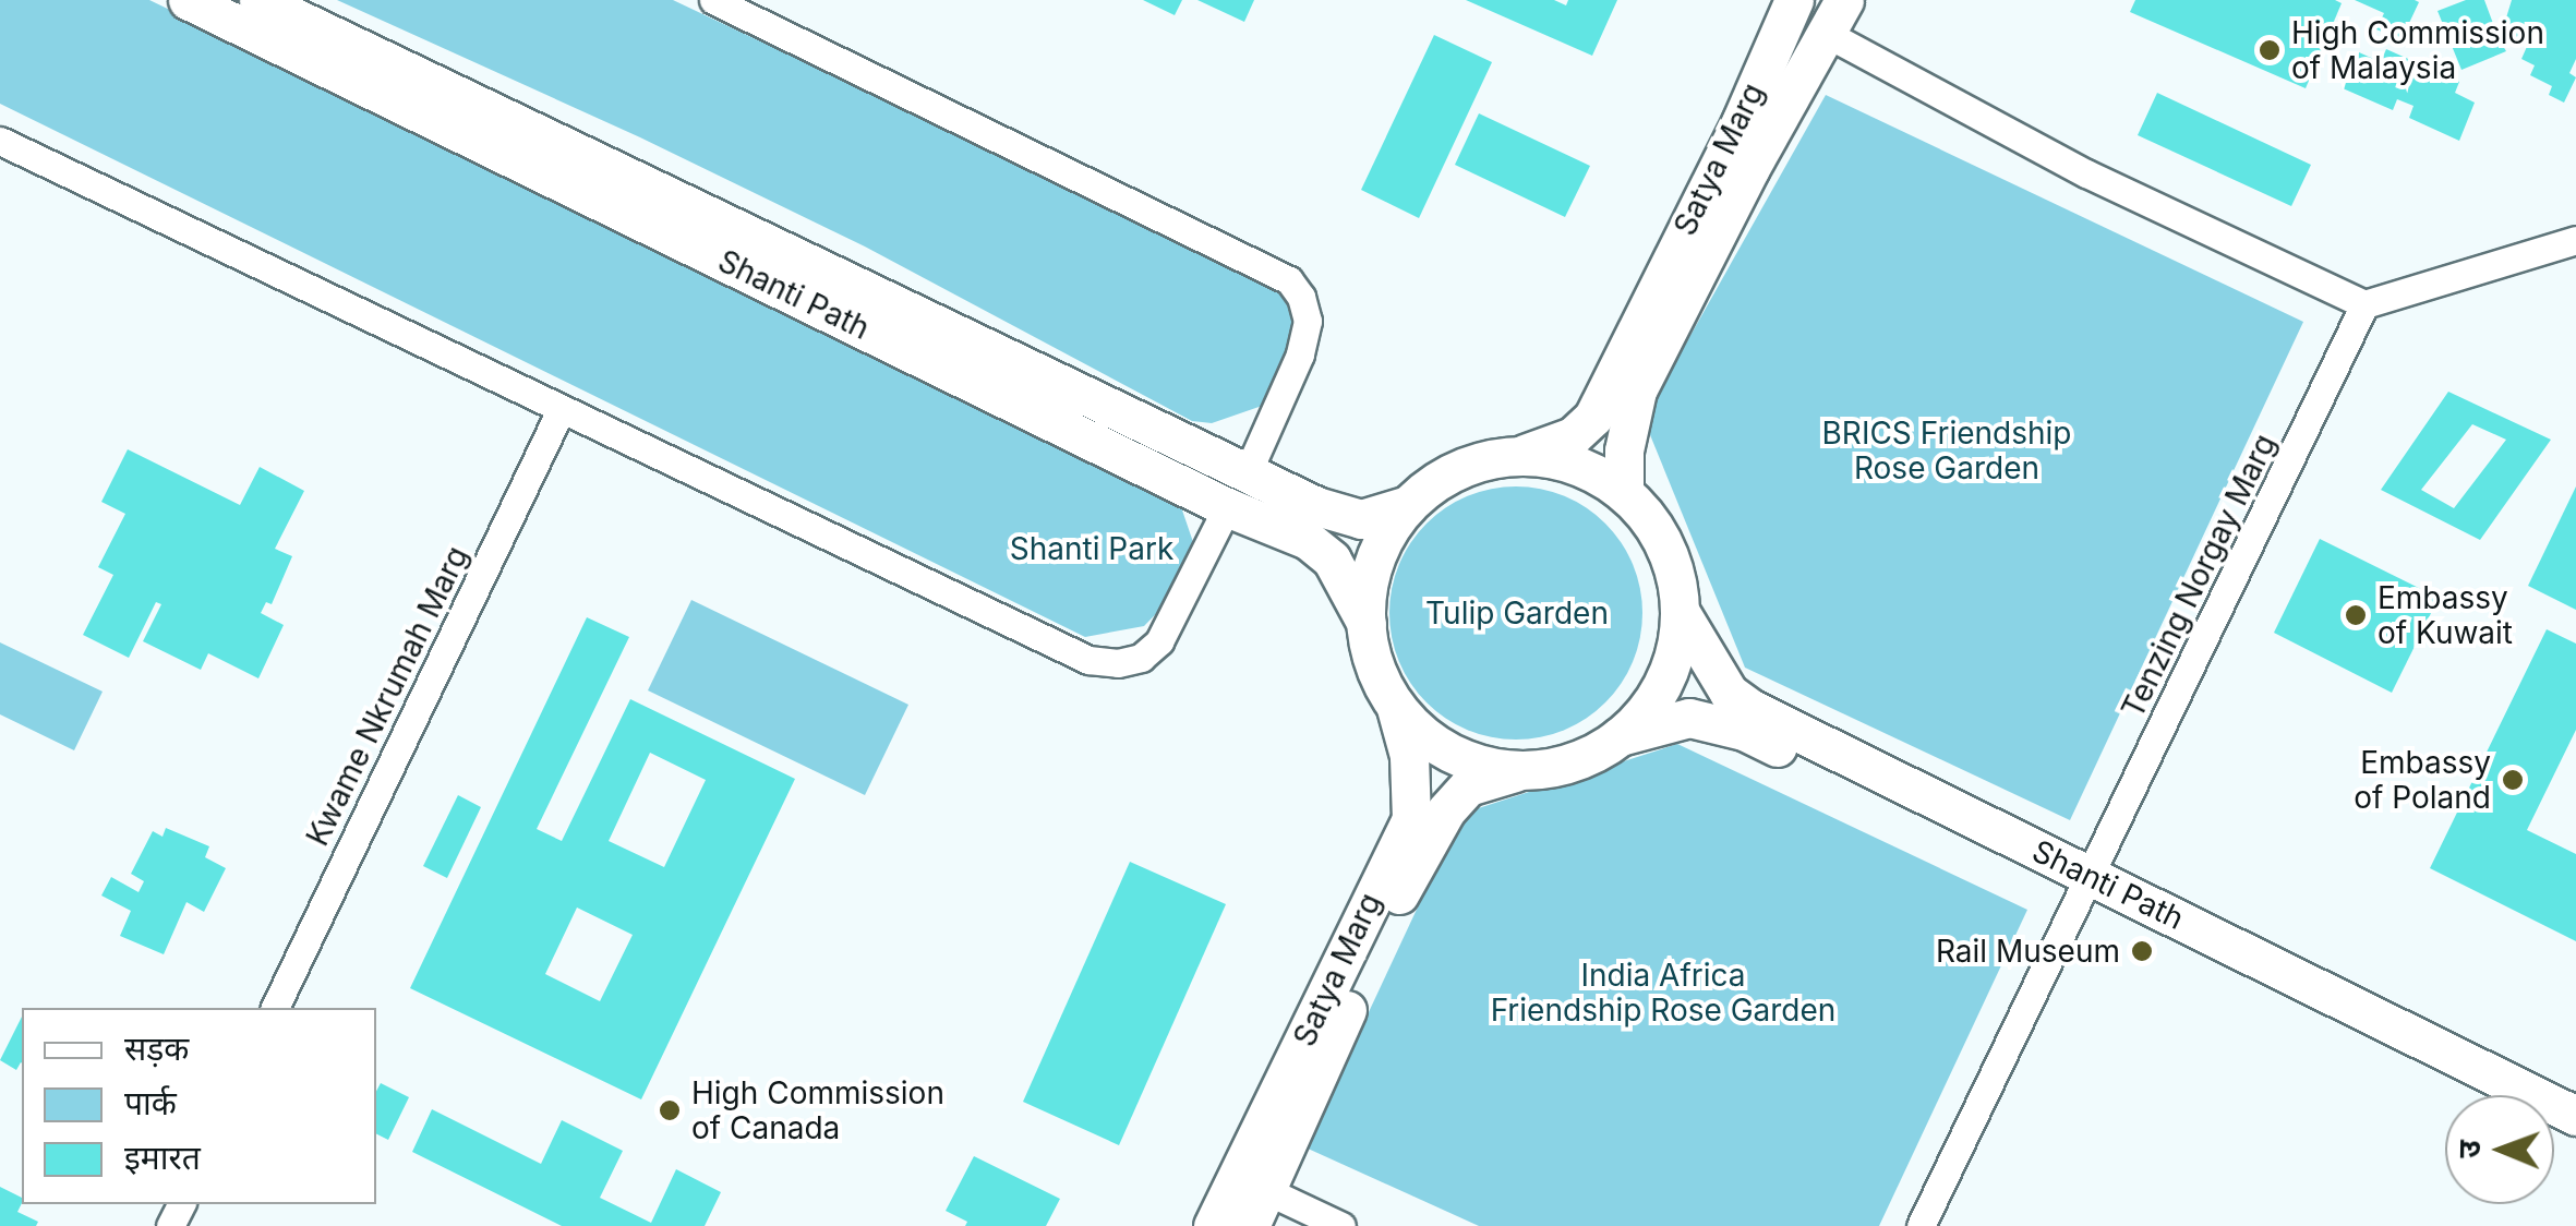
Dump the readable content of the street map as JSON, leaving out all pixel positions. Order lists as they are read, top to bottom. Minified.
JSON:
{"streets":{"main road":["Satya Marg","Shanti Path"],"street":["Tenzing Norgay Marg","Kwame Nkrumah Marg"]},"crossings":[["Satya Marg","Shanti Path"],["Shanti Path","Tenzing Norgay Marg"]],"parks":["BRICS Friendship Rose Garden","Shanti Park","Tulip Garden","India Africa Friendship Rose Garden"],"places":["High Commission of Malaysia","Embassy of Kuwait","Embassy of Poland","Rail Museum","High Commission of Canada"],"legend":["सड़क","पार्क","इमारत"],"north":"left"}
